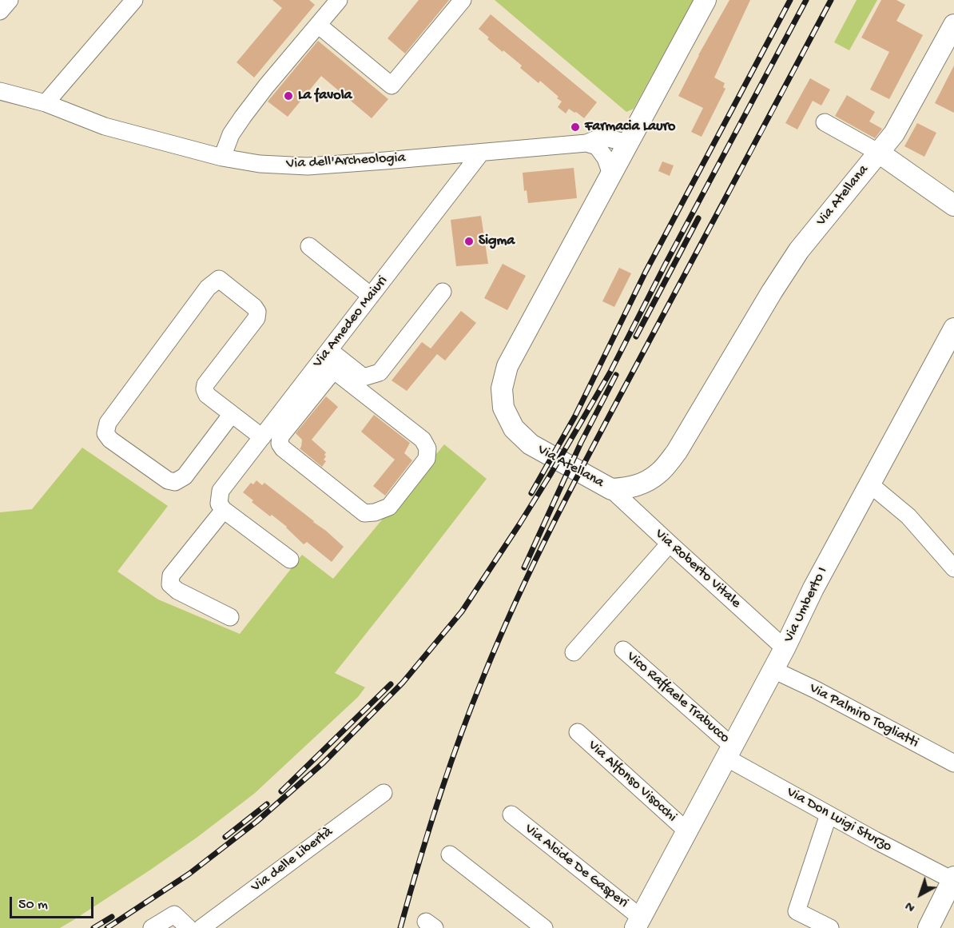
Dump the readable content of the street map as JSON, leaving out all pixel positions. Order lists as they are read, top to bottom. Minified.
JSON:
{"streets":{"main road":["Via Atellana","Via Umberto I"],"street":["Via dell'Archeologia","Via Amedeo Maiuri","Via Roberto Vitale","Vico Raffaele Trabucco","Via Palmiro Togliatti","Via Alfonso Visocchi","Via Don Luigi Sturzo","Via delle Libertà","Via Alcide De Gasperi"]},"crossings":[["Via dell'Archeologia","Via Atellana"],["Via dell'Archeologia","Via Amedeo Maiuri"],["Via Atellana","Via Roberto Vitale"],["Via Roberto Vitale","Via Umberto I"],["Via Umberto I","Vico Raffaele Trabucco"],["Via Umberto I","Via Palmiro Togliatti"],["Via Umberto I","Via Alfonso Visocchi"],["Via Umberto I","Via Don Luigi Sturzo"],["Via Umberto I","Via Alcide De Gasperi"],["Vico Raffaele Trabucco","Via Don Luigi Sturzo"]],"places":["La favola","Farmacia Lauro","Sigma"],"scale_bar":"50 m","north":"bottom left"}
